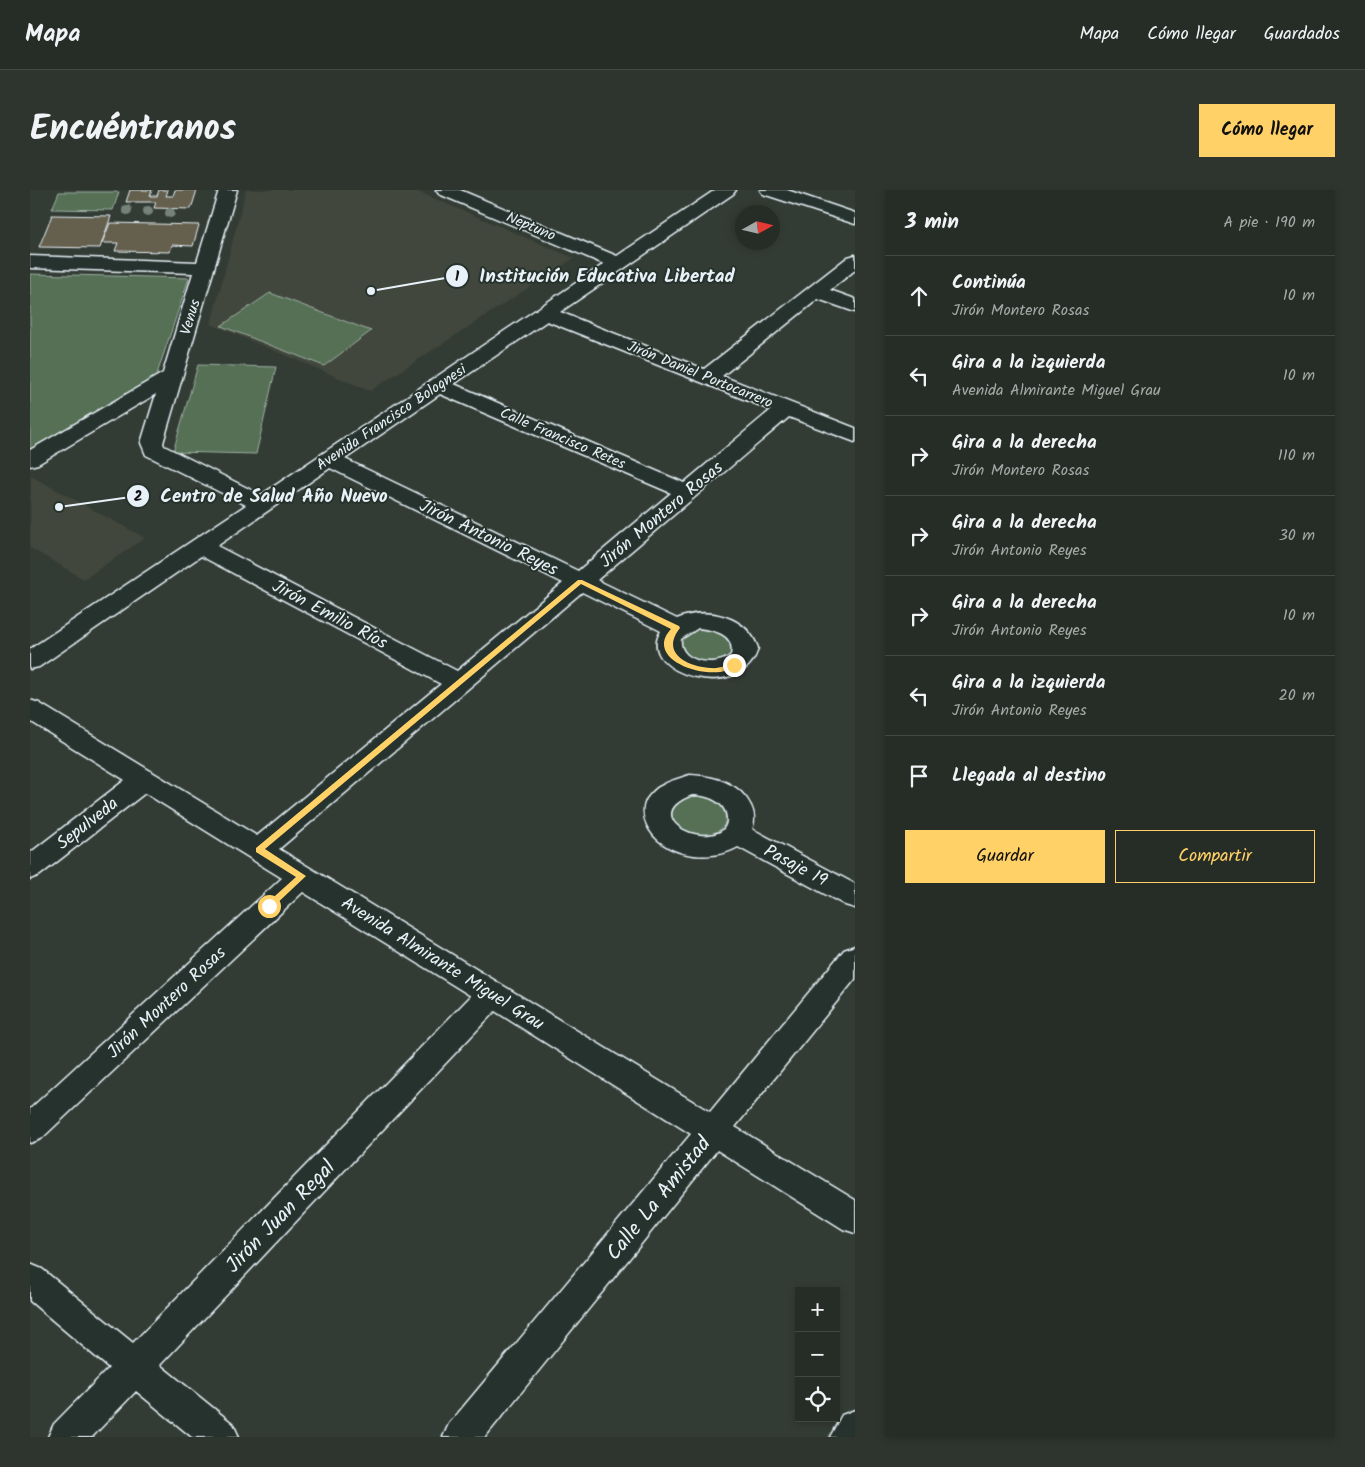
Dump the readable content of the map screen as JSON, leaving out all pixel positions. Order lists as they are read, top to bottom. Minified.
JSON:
{"streets":{"street":["Neptuno","Venus","Jirón Daniel Portocarrero","Avenida Francisco Bolognesi","Calle Francisco Retes","Jirón Montero Rosas","Jirón Antonio Reyes","Jirón Emilio Ríos","Sepulveda","Pasaje 19","Avenida Almirante Miguel Grau","Calle La Amistad","Jirón Juan Regal"]},"crossings":[["Neptuno","Avenida Francisco Bolognesi"],["Venus","Avenida Francisco Bolognesi"],["Jirón Daniel Portocarrero","Avenida Francisco Bolognesi"],["Jirón Daniel Portocarrero","Jirón Montero Rosas"],["Avenida Francisco Bolognesi","Calle Francisco Retes"],["Avenida Francisco Bolognesi","Jirón Antonio Reyes"],["Avenida Francisco Bolognesi","Jirón Emilio Ríos"],["Calle Francisco Retes","Jirón Montero Rosas"],["Jirón Montero Rosas","Jirón Antonio Reyes"],["Jirón Montero Rosas","Jirón Emilio Ríos"],["Jirón Montero Rosas","Avenida Almirante Miguel Grau"],["Sepulveda","Avenida Almirante Miguel Grau"],["Avenida Almirante Miguel Grau","Calle La Amistad"],["Avenida Almirante Miguel Grau","Jirón Juan Regal"]],"places":["Institución Educativa Libertad","Centro de Salud Año Nuevo"],"north":"right","page":{"header":"Mapa","nav":["Mapa","Cómo llegar","Guardados"],"title":"Encuéntranos","buttons":["Cómo llegar",["Guardar","Compartir"]],"heading":["3 min","A pie · 190 m"],"list":[["Continúa","Jirón Montero Rosas","10 m"],["Gira a la izquierda","Avenida Almirante Miguel Grau","10 m"],["Gira a la derecha","Jirón Montero Rosas","110 m"],["Gira a la derecha","Jirón Antonio Reyes","30 m"],["Gira a la derecha","Jirón Antonio Reyes","10 m"],["Gira a la izquierda","Jirón Antonio Reyes","20 m"],"Llegada al destino"],"map_buttons":["+","−"]}}
